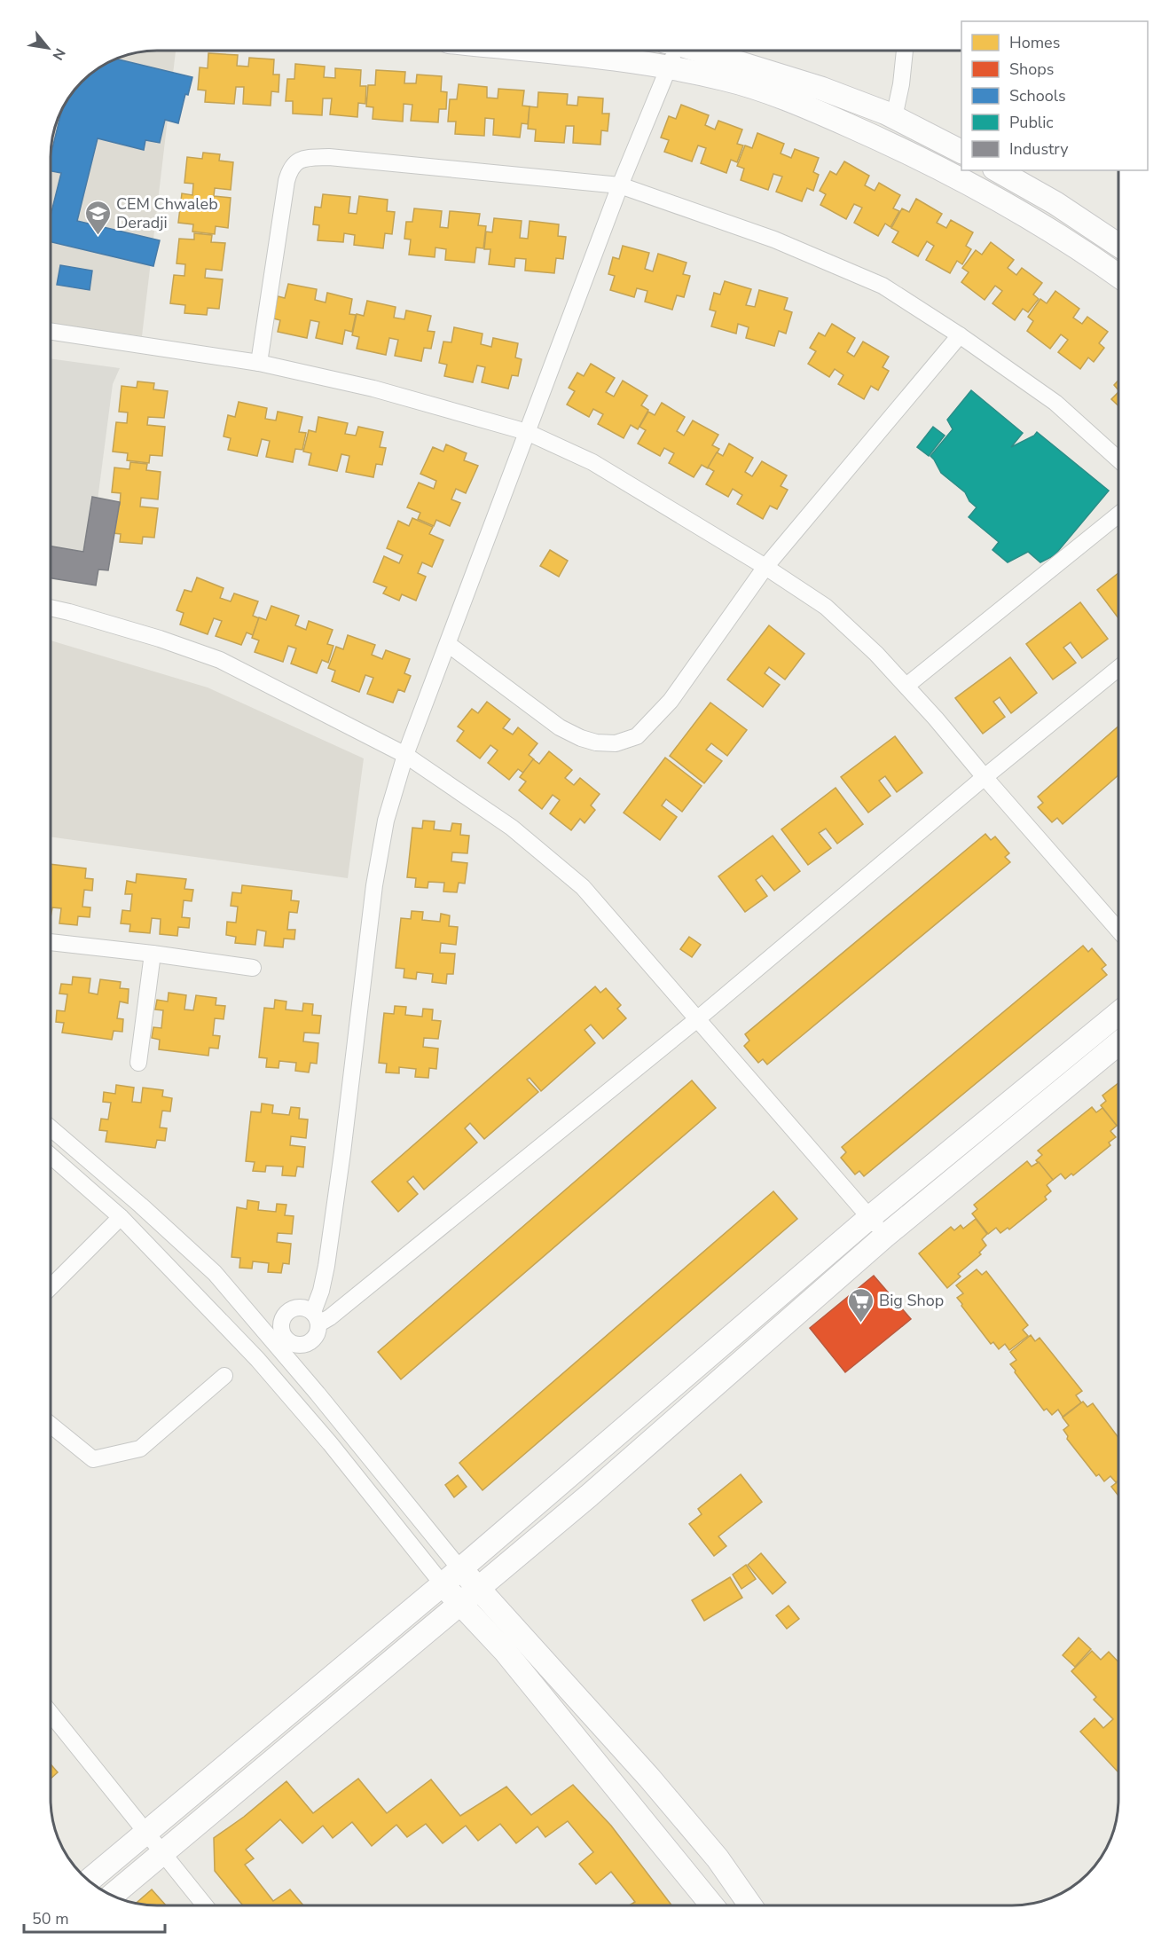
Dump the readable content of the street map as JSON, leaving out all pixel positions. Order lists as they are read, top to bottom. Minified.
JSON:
{"places":{"school or university":["CEM Chwaleb Deradji"],"supermarket":["Big Shop"]},"legend":["Homes","Shops","Schools","Public","Industry"],"scale_bar":"50 m","north":"bottom right"}
